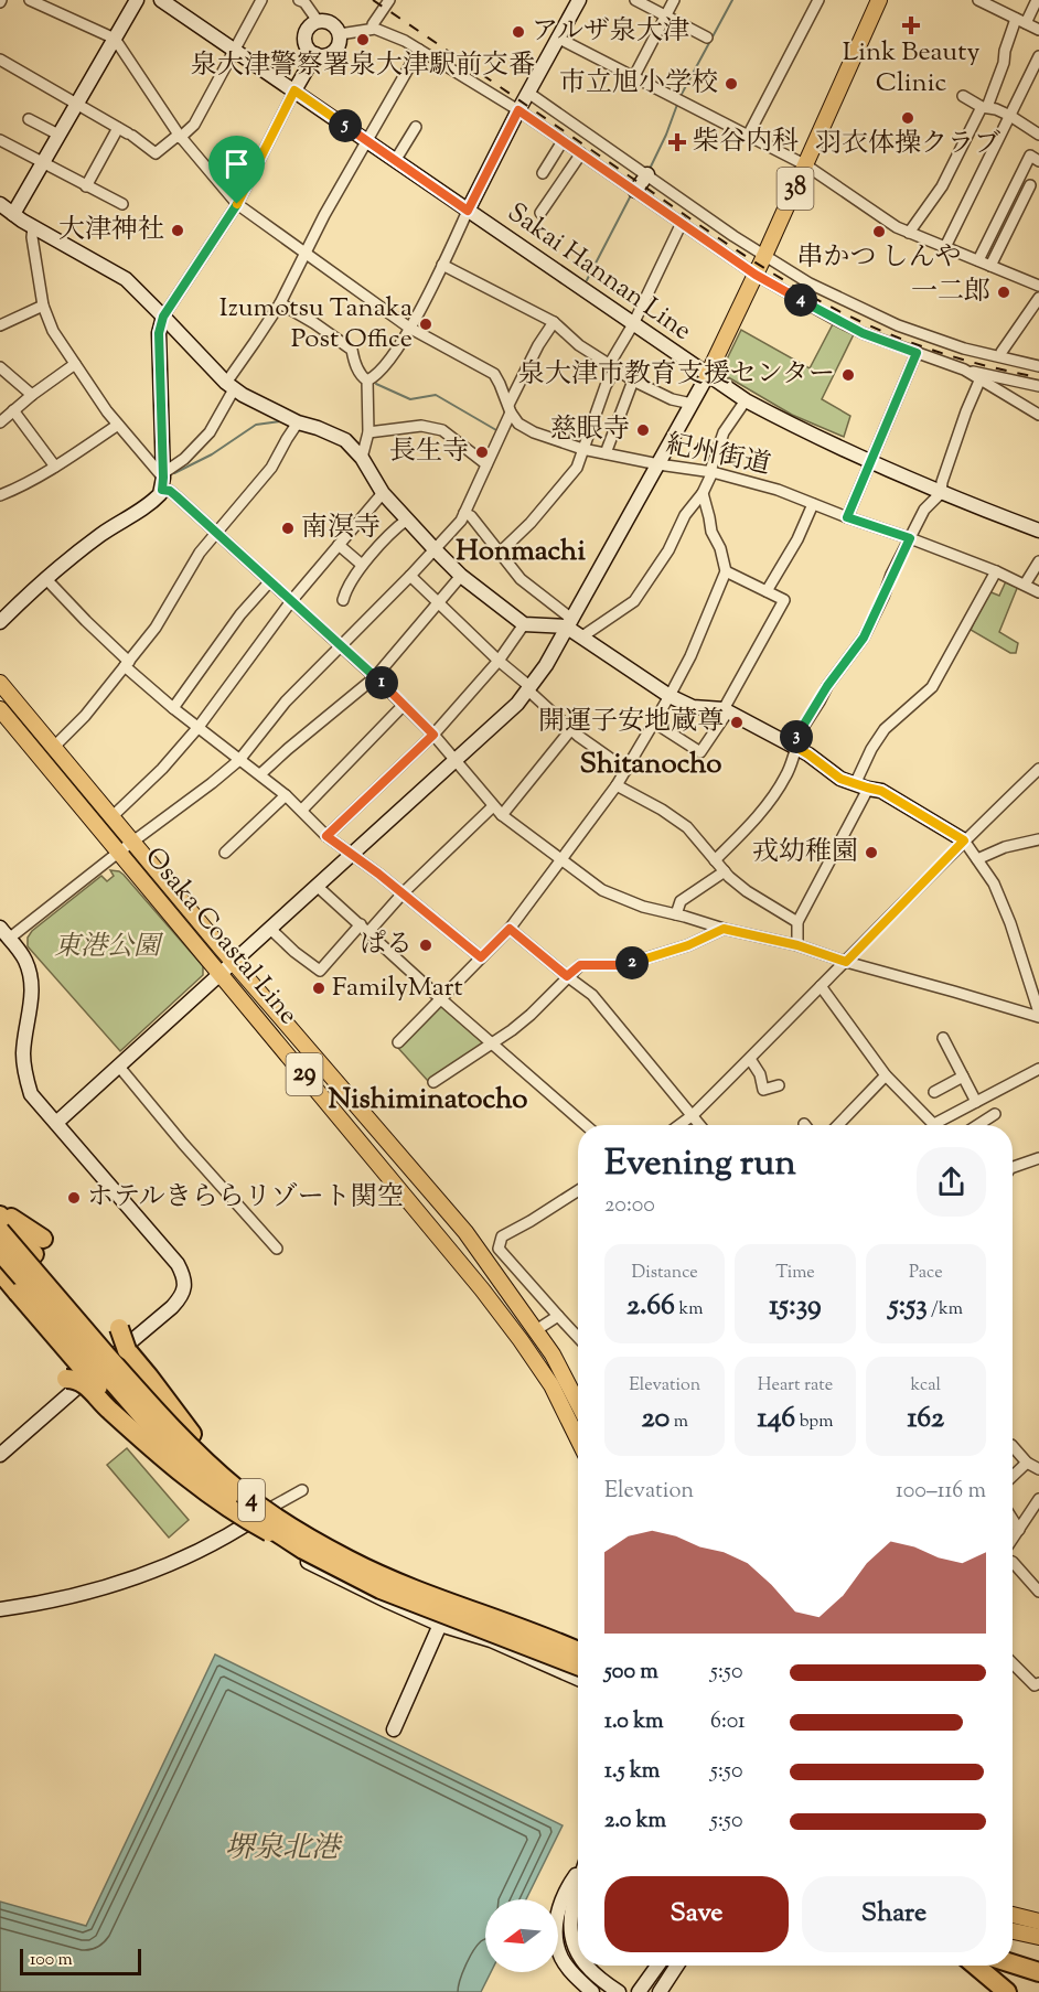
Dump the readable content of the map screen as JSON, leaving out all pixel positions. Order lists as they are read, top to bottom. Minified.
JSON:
{"streets":{"highway":["4"],"main road":["38","Osaka Coastal Line","29"],"street":["Sakai Hannan Line","紀州街道"]},"crossings":[["38","Sakai Hannan Line"]],"districts":["Honmachi","Shitanocho","Nishiminatocho"],"water":["堺泉北港"],"parks":["東港公園"],"places":{"health":["Link Beauty Clinic","柴谷内科"],"other":["アルザ泉大津","泉大津警察署泉大津駅前交番","市立旭小学校","羽衣体操クラブ","大津神社","串かつ しんや","一二郎","Izumotsu Tanaka Post Office","泉大津市教育支援センター","慈眼寺","長生寺","南溟寺","開運子安地蔵尊","戎幼稚園","ぱる","FamilyMart","ホテルきららリゾート関空"]},"scale_bar":"100 m","north":"left","page":{"pins":["5","4","1","3","2"],"heading":["Evening run","20:00"],"stats":[["Distance","2.66 km"],["Time","15:39"],["Pace","5:53 /km"],["Elevation","20 m"],["Heart rate","146 bpm"],["kcal","162"]],"chart":["Elevation","100–116 m"],"list":[{"name":"500 m","note":"5:50"},{"name":"1.0 km","note":"6:01"},{"name":"1.5 km","note":"5:50"},{"name":"2.0 km","note":"5:50"}],"buttons":["Save","Share"],"scale":"100 m"}}
